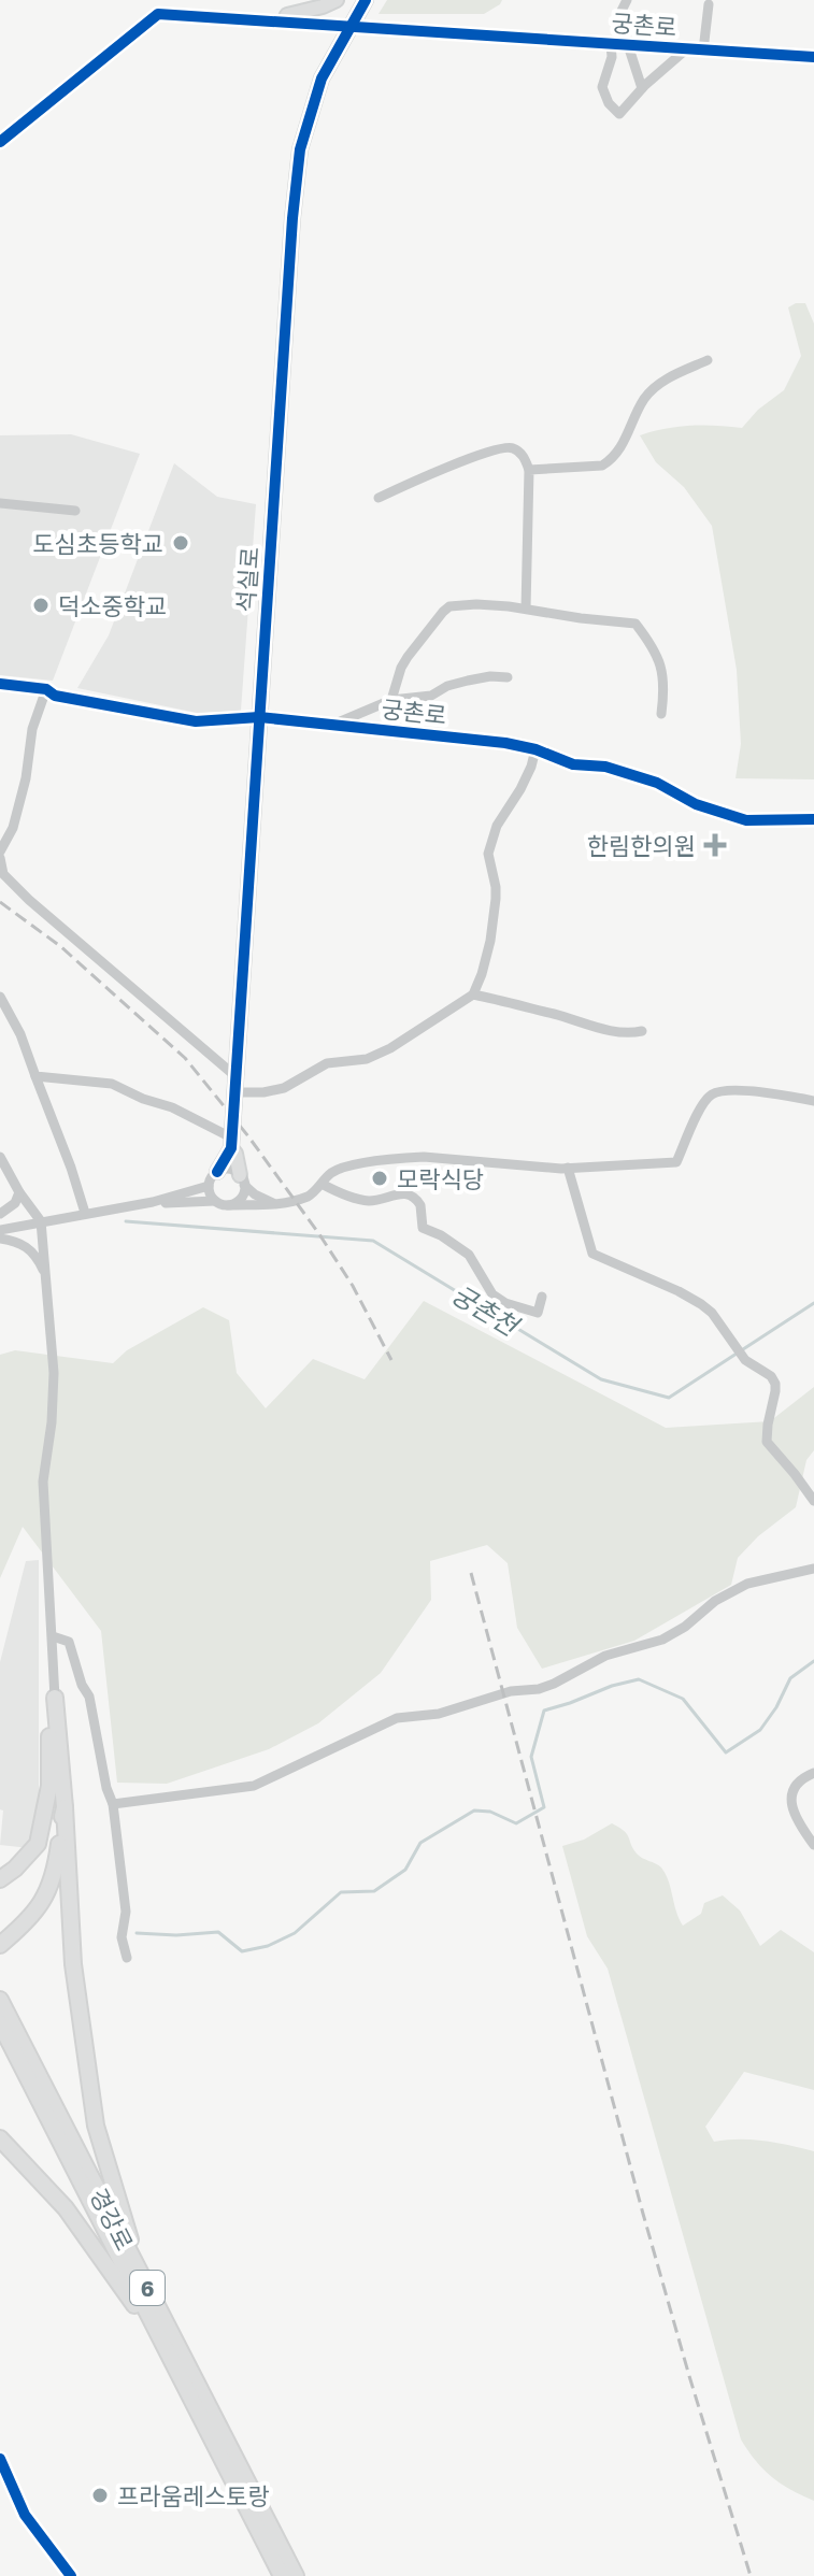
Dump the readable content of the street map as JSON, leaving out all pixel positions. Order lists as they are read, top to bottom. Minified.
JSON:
{"streets":{"main road":["경강로","6"],"street":["궁촌로","석실로"]},"crossings":[["궁촌로","석실로"]],"water":["궁촌천"],"places":{"other":["도심초등학교","덕소중학교","모락식당","프라움레스토랑"],"health":["한림한의원"]}}
